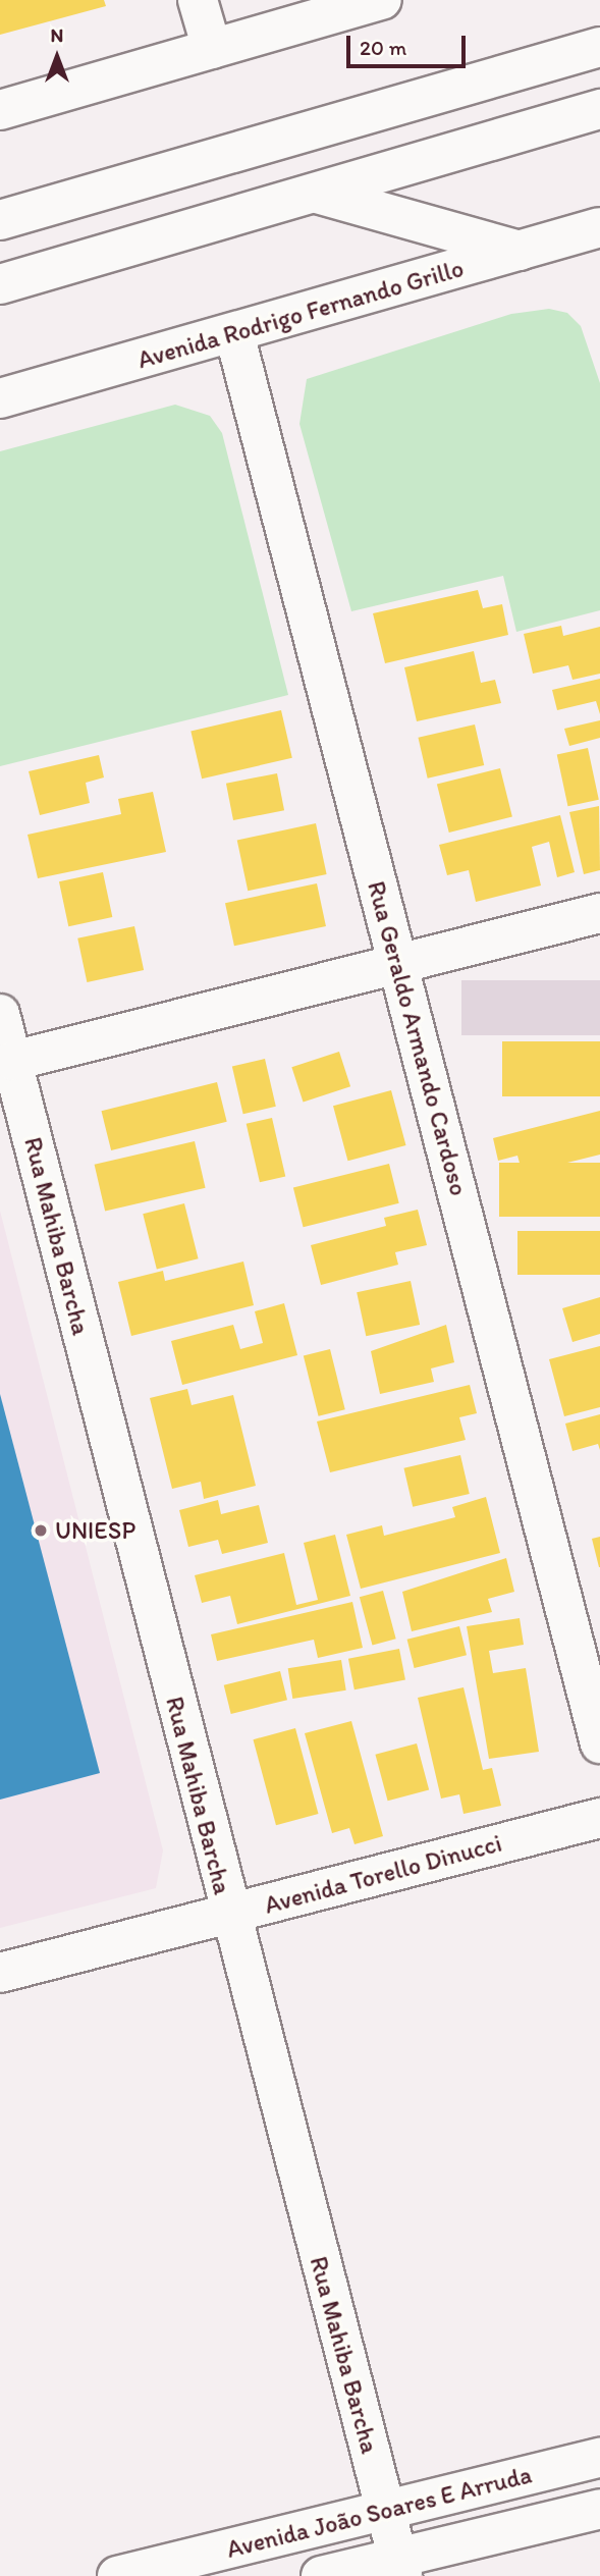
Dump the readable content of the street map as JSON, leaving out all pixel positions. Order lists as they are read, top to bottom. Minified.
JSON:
{"streets":{"street":["Avenida Rodrigo Fernando Grillo","Rua Geraldo Armando Cardoso","Rua Mahiba Barcha","Avenida Torello Dinucci","Avenida João Soares E Arruda"]},"crossings":[["Avenida Rodrigo Fernando Grillo","Rua Geraldo Armando Cardoso"],["Rua Mahiba Barcha","Avenida Torello Dinucci"],["Rua Mahiba Barcha","Avenida João Soares E Arruda"]],"places":["UNIESP"],"scale_bar":"20 m","north":"top"}
